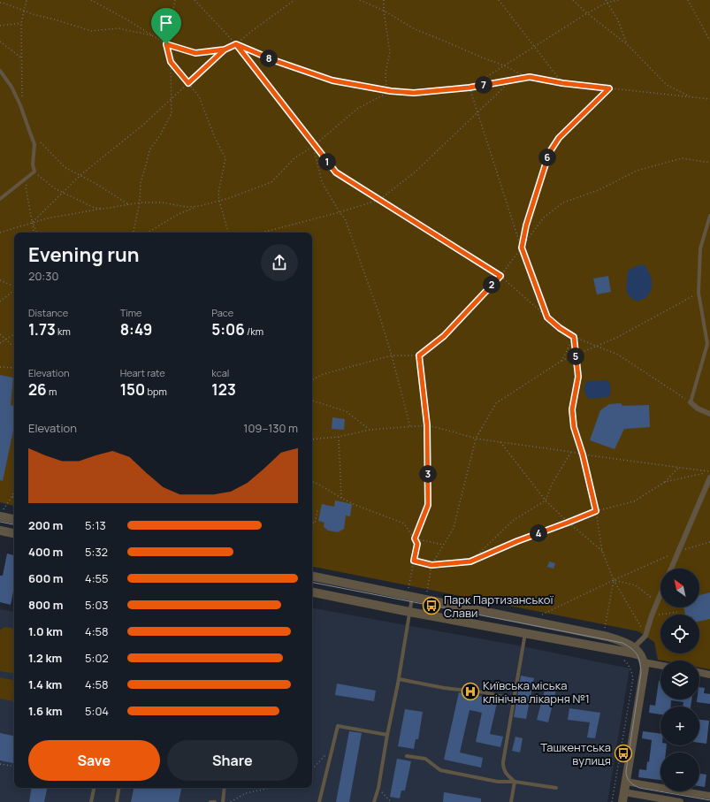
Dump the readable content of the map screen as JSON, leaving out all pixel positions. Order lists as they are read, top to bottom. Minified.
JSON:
{"places":{"bus stop":["Парк Партизанської Слави","Ташкентська вулиця"],"hospital":["Київська міська клінічна лікарня №1"]},"north":"top left","page":{"pins":["8","7","6","1","2","5","3","4"],"heading":["Evening run","20:30"],"stats":[["Distance","1.73 km"],["Time","8:49"],["Pace","5:06 /km"],["Elevation","26 m"],["Heart rate","150 bpm"],["kcal","123"]],"chart":["Elevation","109–130 m"],"list":[{"name":"200 m","note":"5:13"},{"name":"400 m","note":"5:32"},{"name":"600 m","note":"4:55"},{"name":"800 m","note":"5:03"},{"name":"1.0 km","note":"4:58"},{"name":"1.2 km","note":"5:02"},{"name":"1.4 km","note":"4:58"},{"name":"1.6 km","note":"5:04"}],"map_buttons":["+","−"],"buttons":["Save","Share"]}}
